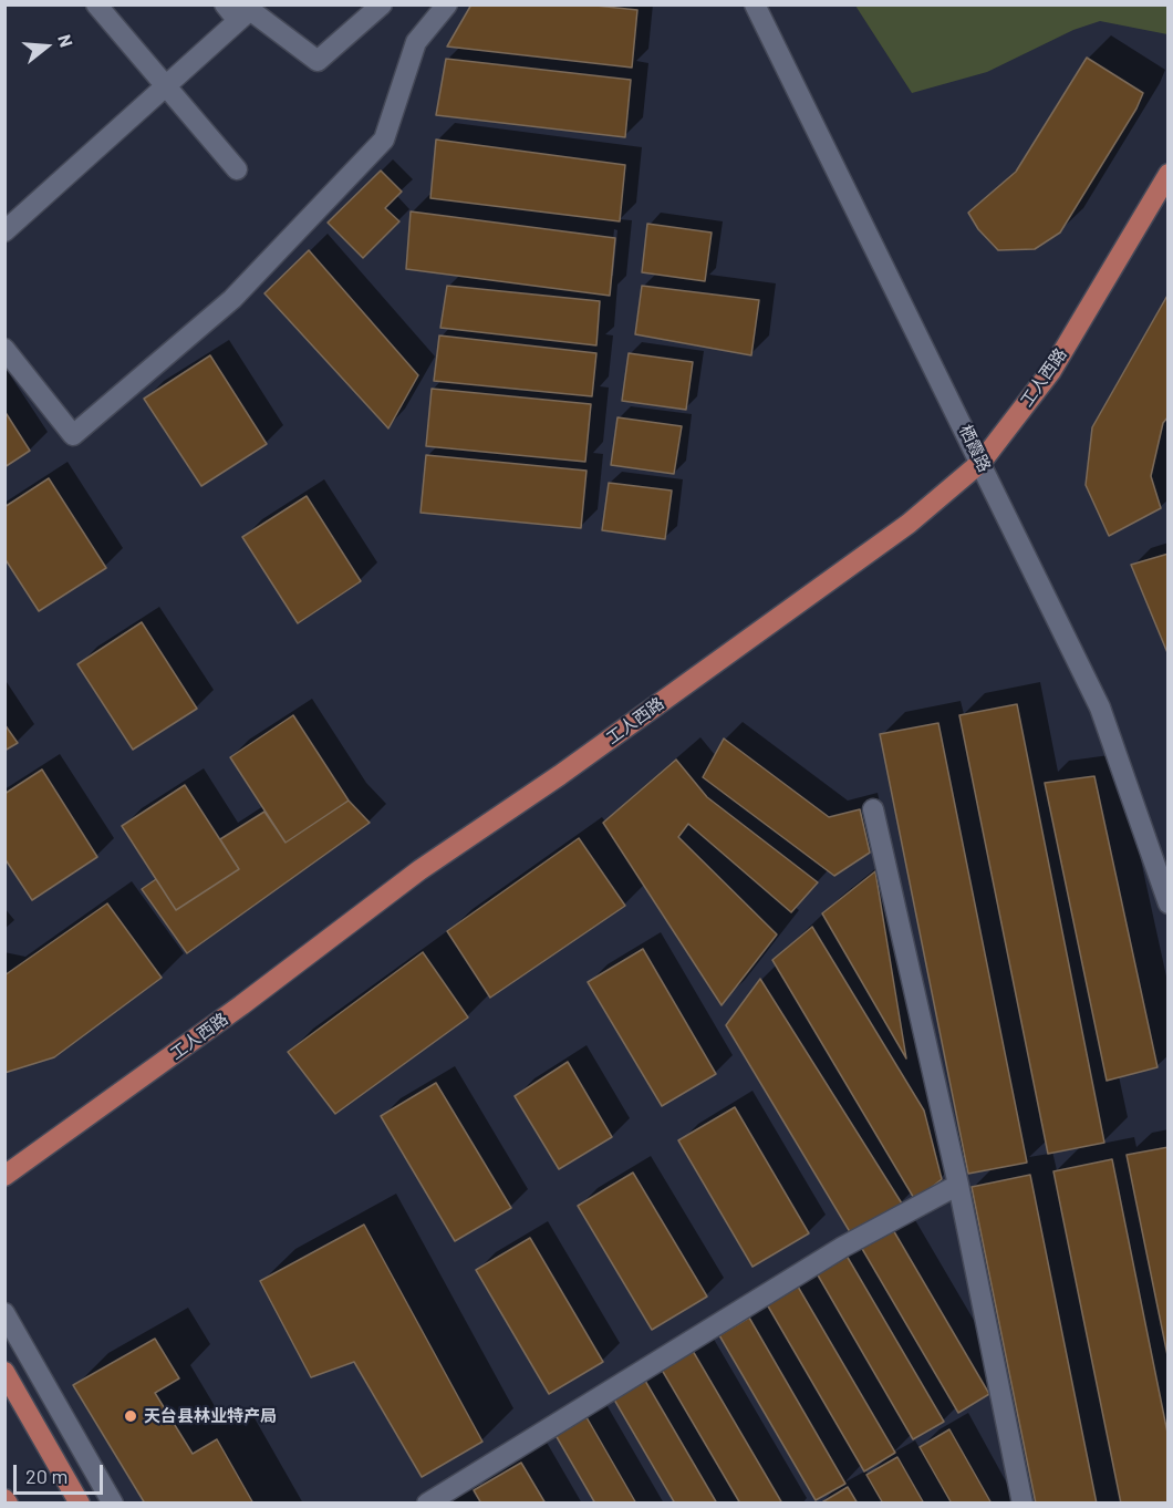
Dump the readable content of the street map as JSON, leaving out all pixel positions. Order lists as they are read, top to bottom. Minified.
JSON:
{"streets":{"main road":["工人西路"],"street":["栖霞路"]},"crossings":[["工人西路","栖霞路"]],"places":["天台县林业特产局"],"scale_bar":"20 m","north":"right"}
